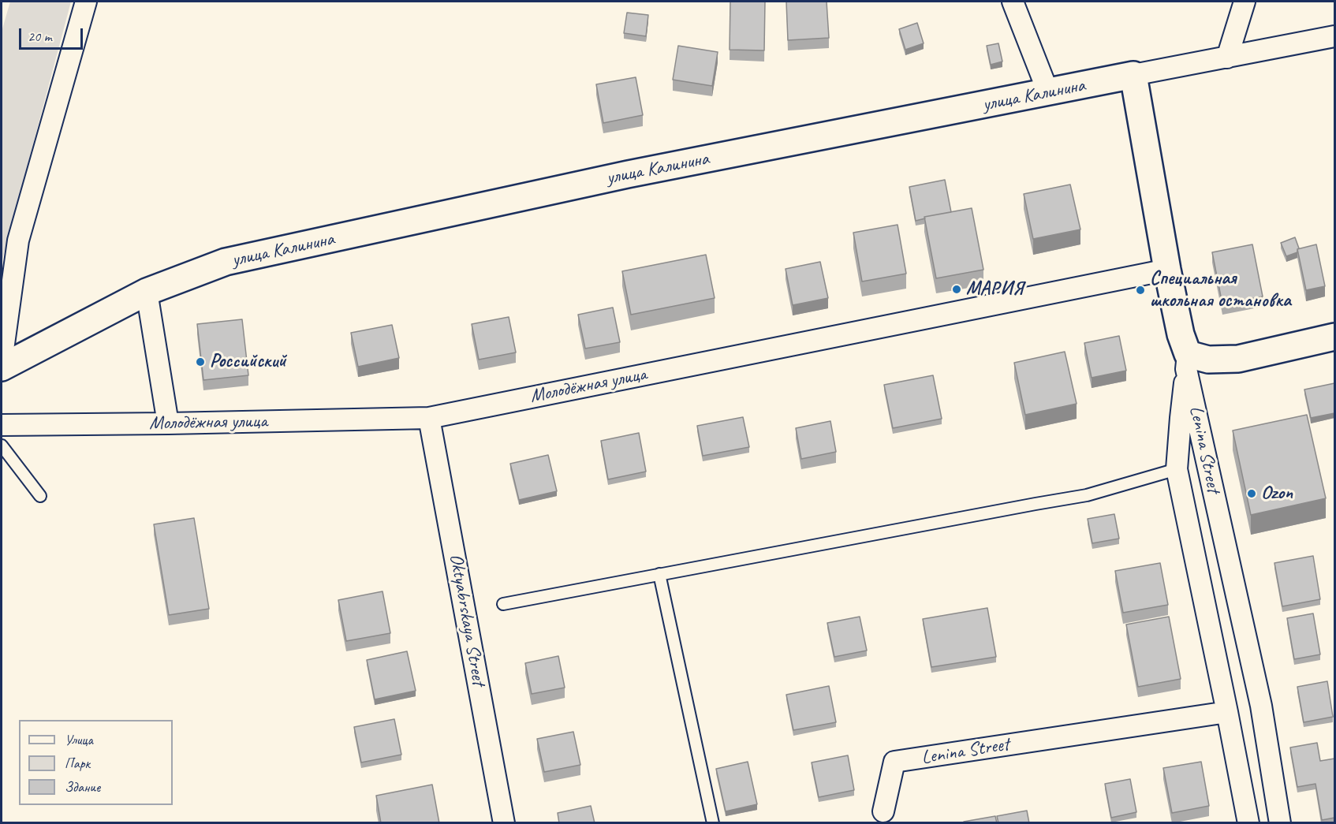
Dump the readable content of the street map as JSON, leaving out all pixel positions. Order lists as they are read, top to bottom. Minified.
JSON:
{"streets":{"street":["улица Калинина","Молодёжная улица","Lenina Street","Oktyabrskaya Street"]},"crossings":[["улица Калинина","Lenina Street"],["Молодёжная улица","Lenina Street"],["Молодёжная улица","Oktyabrskaya Street"]],"places":["МАРИЯ","Специальная школьная остановка","Российский","Ozon"],"legend":["Улица","Парк","Здание"],"scale_bar":"20 m"}
